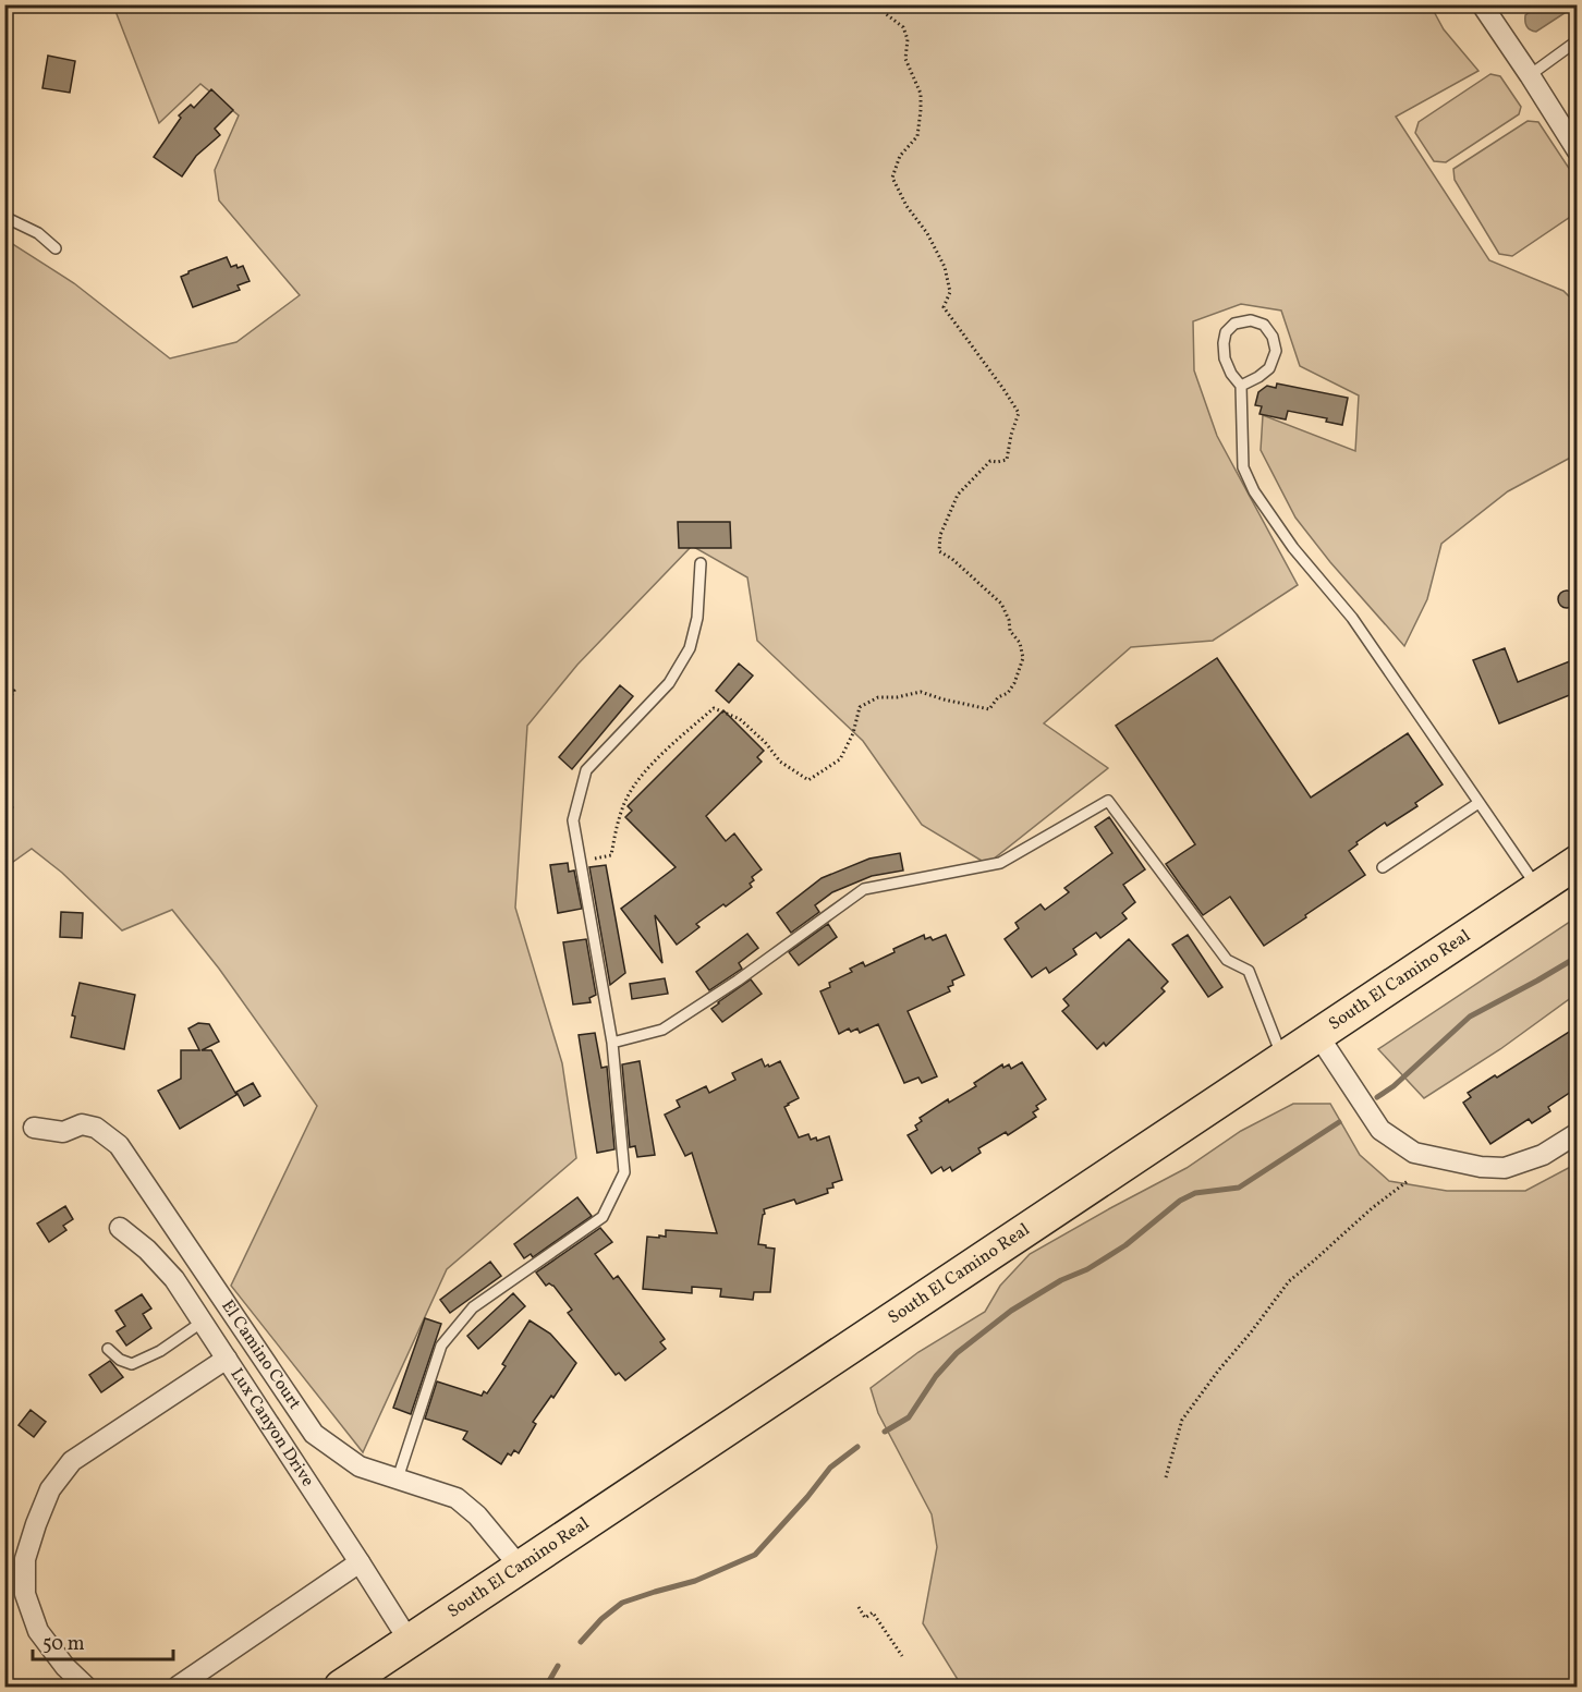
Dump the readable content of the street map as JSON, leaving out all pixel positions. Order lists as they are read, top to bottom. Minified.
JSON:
{"streets":{"main road":["South El Camino Real"],"street":["El Camino Court","Lux Canyon Drive"]},"crossings":[["South El Camino Real","El Camino Court"],["South El Camino Real","Lux Canyon Drive"]],"scale_bar":"50 m"}
